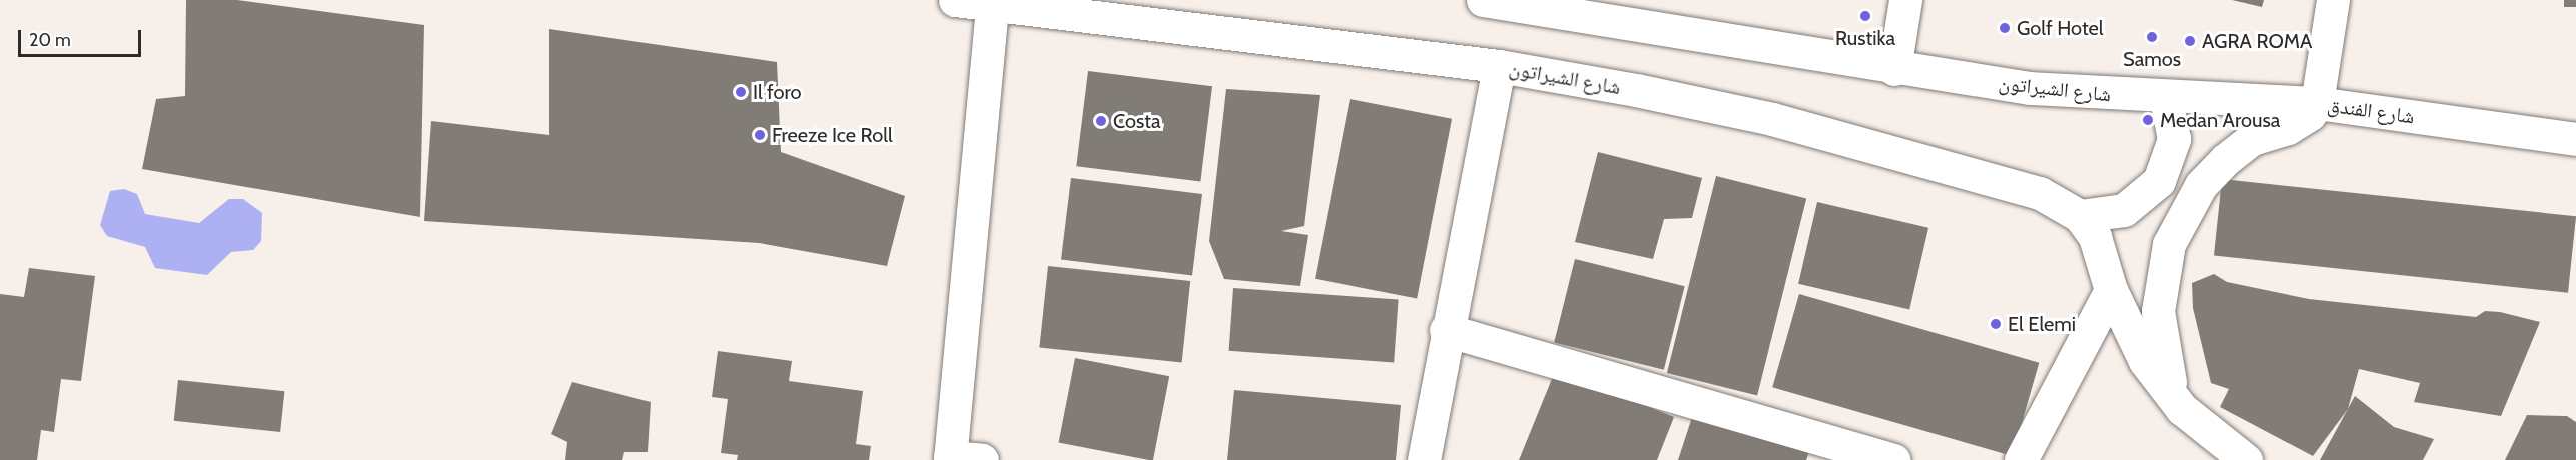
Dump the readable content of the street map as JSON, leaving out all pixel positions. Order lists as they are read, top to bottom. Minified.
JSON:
{"streets":{"street":["شارع الشيراتون","شارع الفندق"]},"crossings":[["شارع الشيراتون","شارع الفندق"]],"places":["Rustika","Golf Hotel","Samos","AGRA ROMA","Il foro","Medan Arousa","Costa","Freeze Ice Roll","El Elemi"],"scale_bar":"20 m"}
